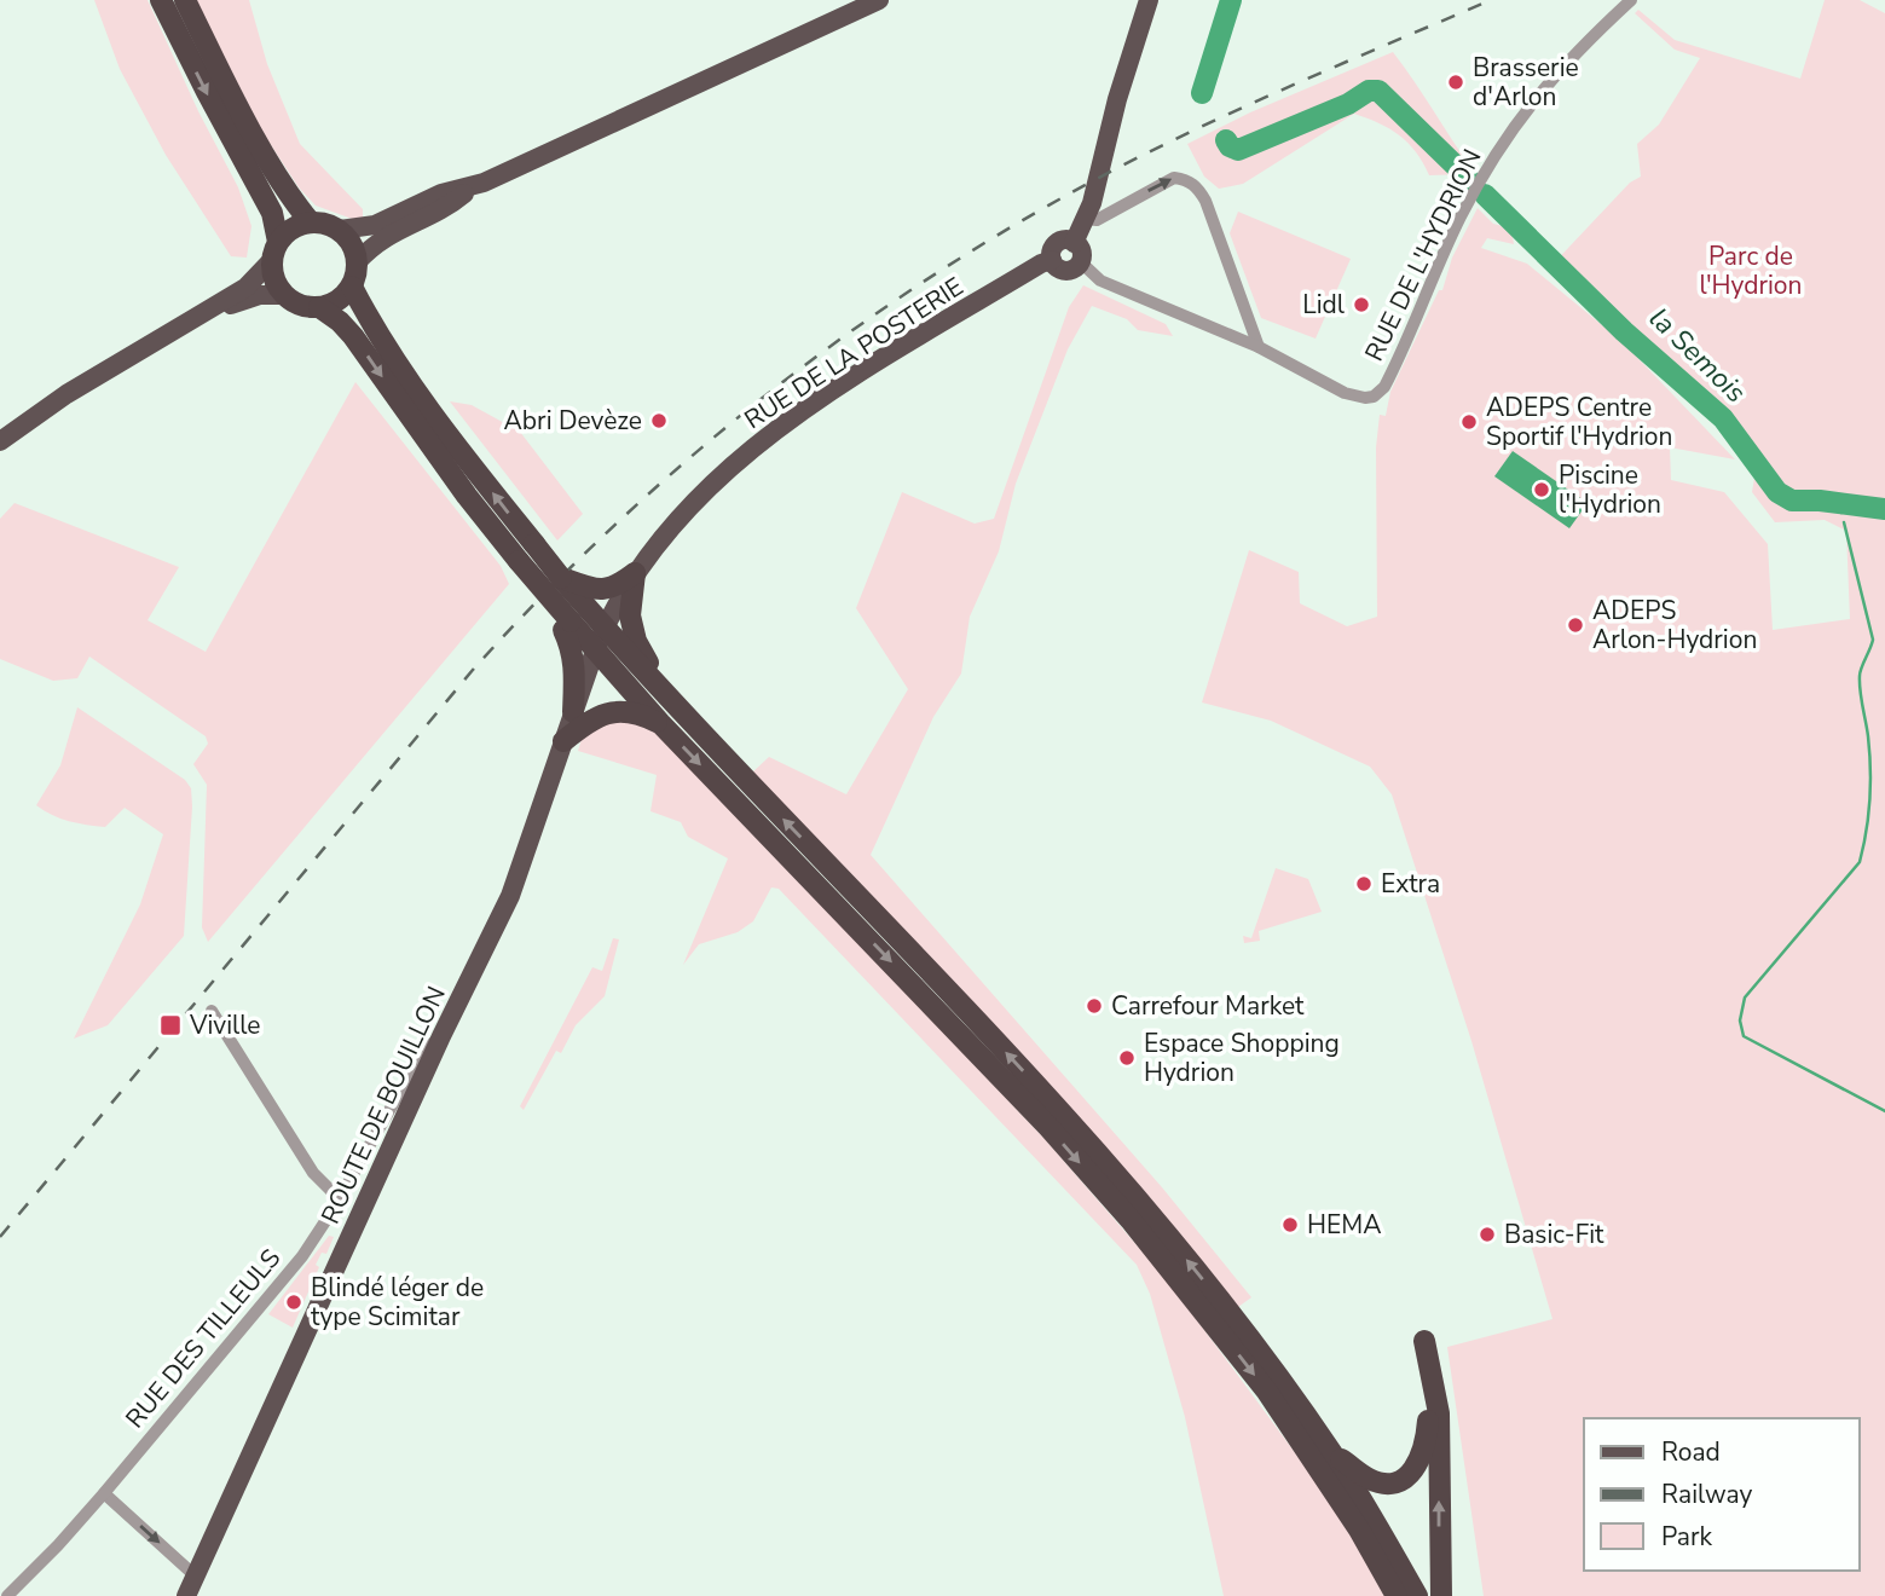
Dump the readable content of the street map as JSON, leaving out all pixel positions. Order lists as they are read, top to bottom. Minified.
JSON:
{"streets":{"main road":["RUE DE LA POSTERIE","ROUTE DE BOUILLON"],"street":["RUE DE L'HYDRION","RUE DES TILLEULS"]},"crossings":[["RUE DE L'HYDRION","RUE DE LA POSTERIE"],["RUE DE LA POSTERIE","ROUTE DE BOUILLON"],["ROUTE DE BOUILLON","RUE DES TILLEULS"]],"water":["la Semois"],"parks":["Parc de l'Hydrion"],"places":{"other":["Brasserie d'Arlon","Lidl","Abri Devèze","ADEPS Centre Sportif l'Hydrion","Piscine l'Hydrion","ADEPS Arlon-Hydrion","Extra","Carrefour Market","Espace Shopping Hydrion","HEMA","Basic-Fit","Blindé léger de type Scimitar"],"transit":["Viville"]},"legend":["Road","Railway","Park"]}
